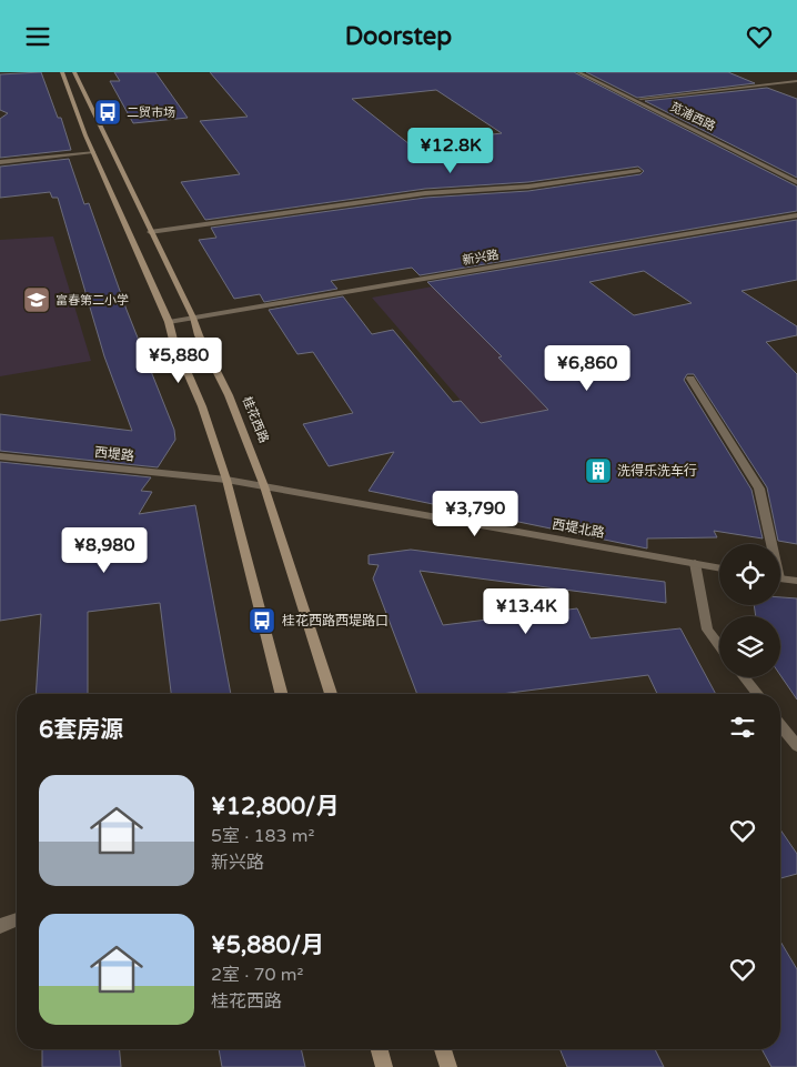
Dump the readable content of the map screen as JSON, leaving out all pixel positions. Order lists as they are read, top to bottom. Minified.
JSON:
{"streets":{"main road":["桂花西路"],"street":["苋浦西路","新兴路","西堤路","西堤北路"]},"crossings":[["新兴路","桂花西路"],["桂花西路","西堤北路"],["西堤路","西堤北路"]],"places":{"bus stop":["二贸市场","桂花西路西堤路口"],"school or university":["富春第二小学"],"building":["洗得乐洗车行"]},"page":{"header":"Doorstep","price":["¥12.8K","¥5,880","¥6,860","¥3,790","¥8,980","¥13.4K"],"heading":"6套房源","list":[{"name":"¥12,800/月","note":"5室 · 183 m² · 新兴路"},{"name":"¥5,880/月","note":"2室 · 70 m² · 桂花西路"}]}}
